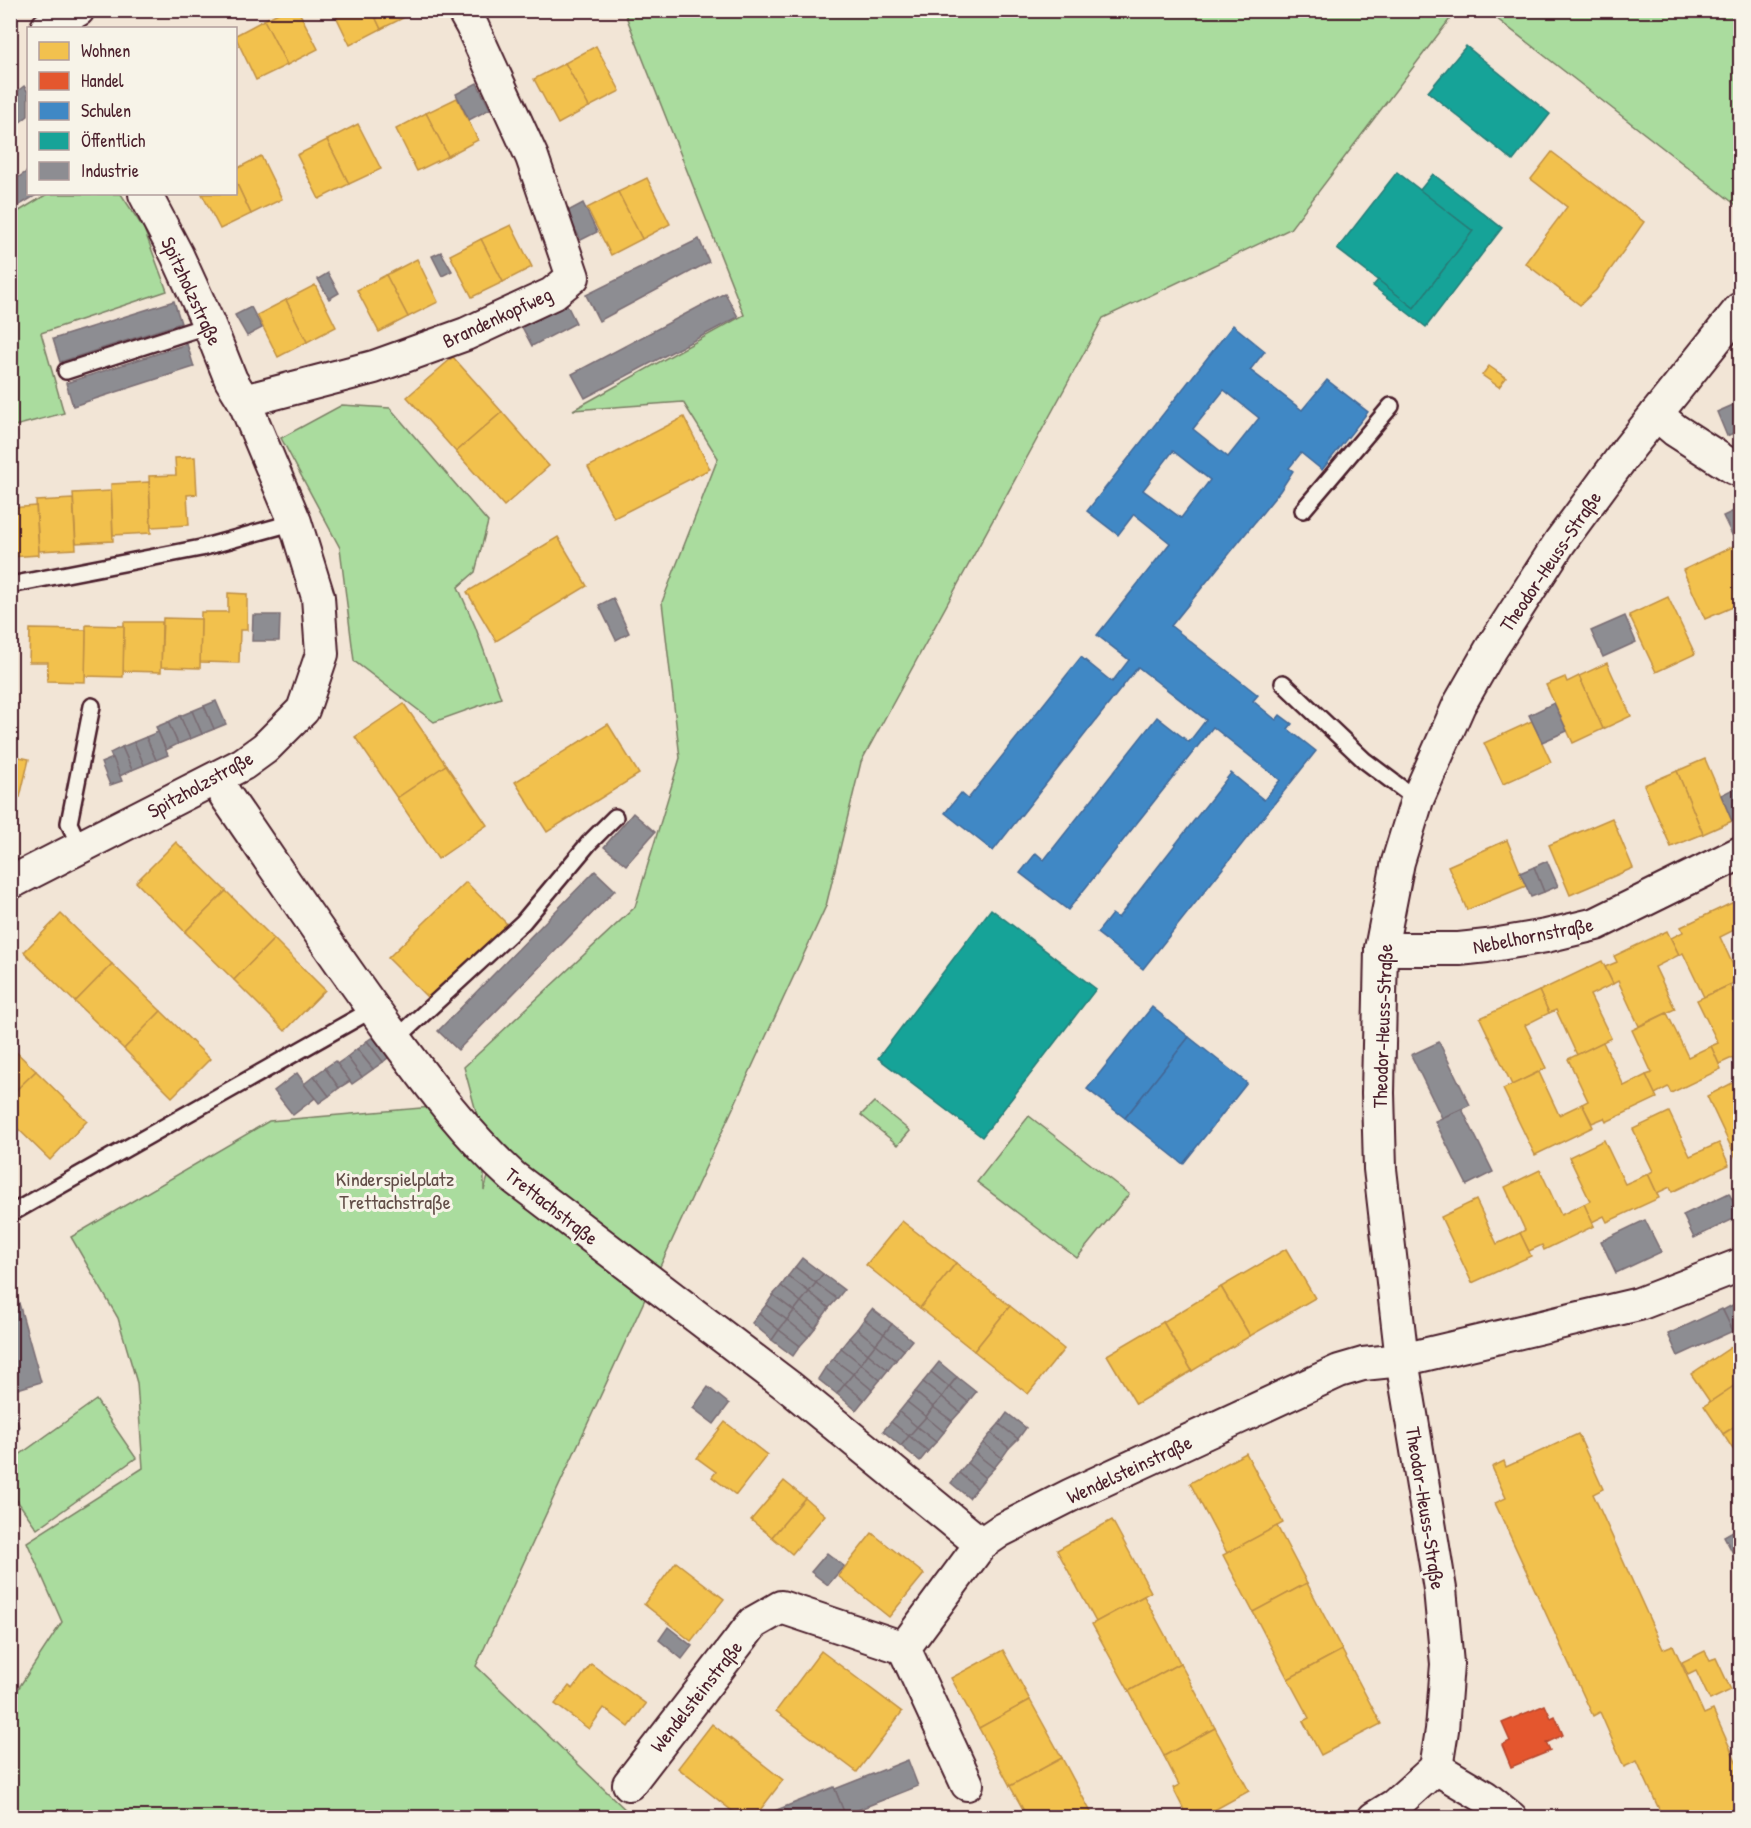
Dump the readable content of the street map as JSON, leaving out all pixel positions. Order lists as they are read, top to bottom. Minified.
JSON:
{"streets":{"street":["Spitzholzstraße","Brandenkopfweg","Theodor-Heuss-Straße","Nebelhornstraße","Trettachstraße","Wendelsteinstraße"]},"crossings":[["Spitzholzstraße","Brandenkopfweg"],["Spitzholzstraße","Trettachstraße"],["Theodor-Heuss-Straße","Nebelhornstraße"],["Theodor-Heuss-Straße","Wendelsteinstraße"],["Trettachstraße","Wendelsteinstraße"]],"parks":["Kinderspielplatz Trettachstraße"],"legend":["Wohnen","Handel","Schulen","Öffentlich","Industrie"]}
